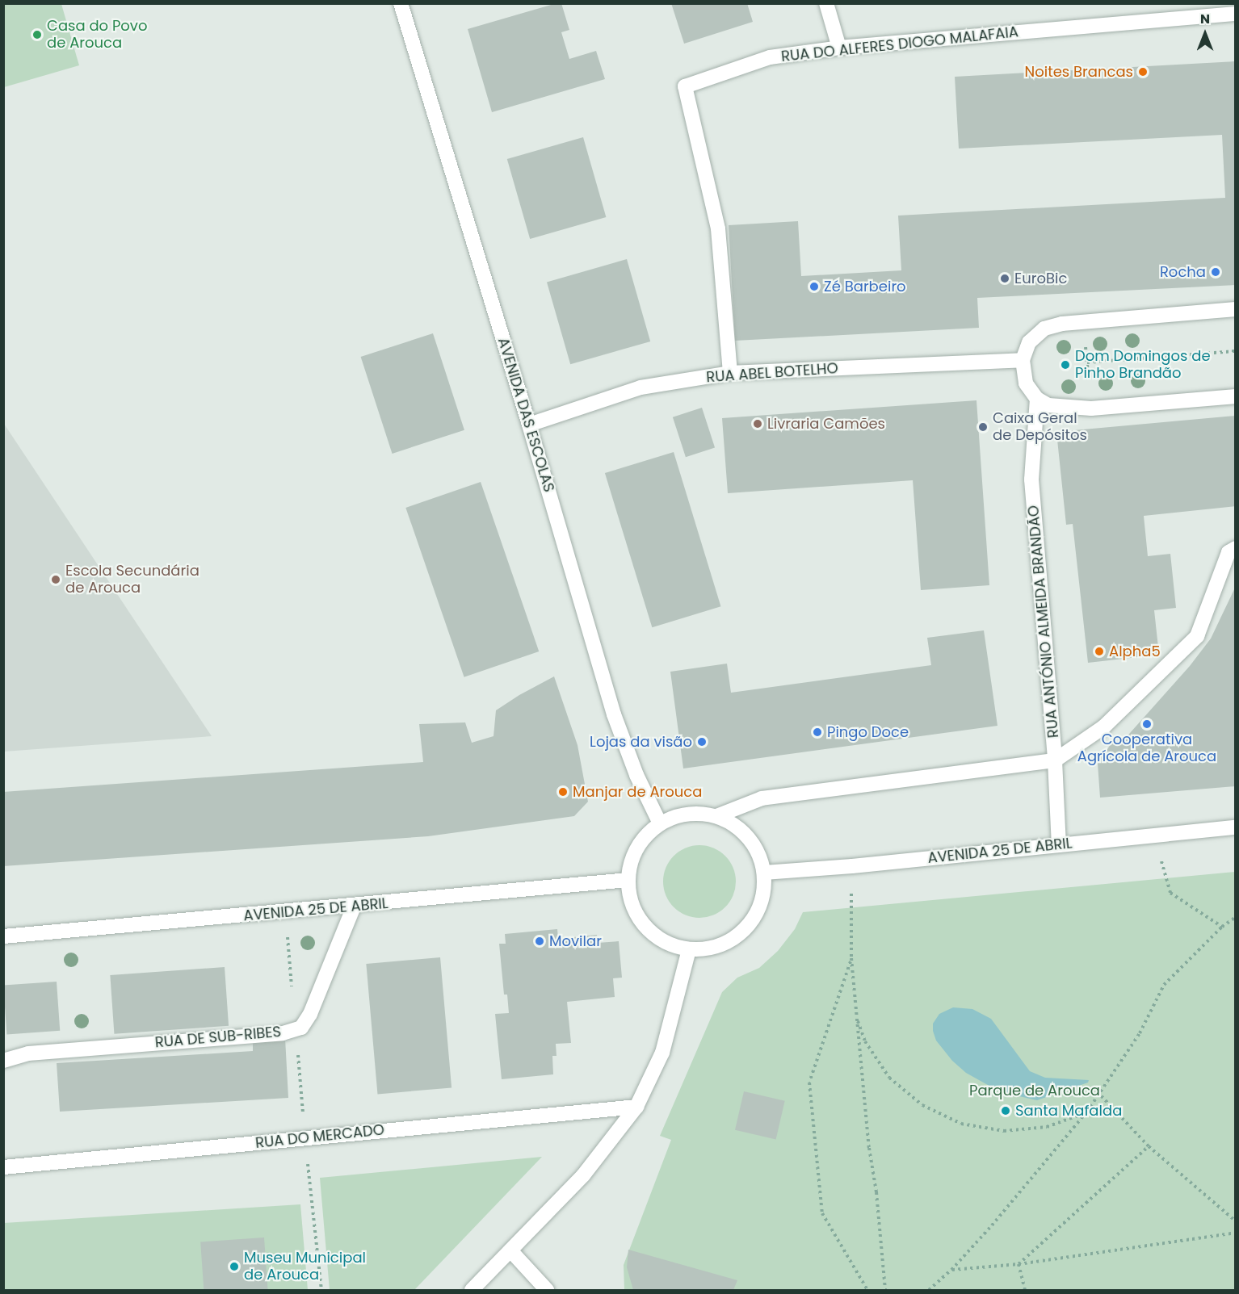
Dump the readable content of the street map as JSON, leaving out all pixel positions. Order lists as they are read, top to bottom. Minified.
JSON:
{"streets":{"street":["RUA DO ALFERES DIOGO MALAFAIA","RUA ABEL BOTELHO","AVENIDA DAS ESCOLAS","RUA ANTÓNIO ALMEIDA BRANDÃO","AVENIDA 25 DE ABRIL","RUA DE SUB-RIBES","RUA DO MERCADO"]},"crossings":[["RUA DO ALFERES DIOGO MALAFAIA","RUA ABEL BOTELHO"],["RUA ABEL BOTELHO","AVENIDA DAS ESCOLAS"],["AVENIDA DAS ESCOLAS","AVENIDA 25 DE ABRIL"],["RUA ANTÓNIO ALMEIDA BRANDÃO","AVENIDA 25 DE ABRIL"],["AVENIDA 25 DE ABRIL","RUA DE SUB-RIBES"]],"parks":["Parque de Arouca"],"places":["Casa do Povo de Arouca","Noites Brancas","Rocha","EuroBic","Zé Barbeiro","Dom Domingos de Pinho Brandão","Livraria Camões","Caixa Geral de Depósitos","Escola Secundária de Arouca","Alpha5","Cooperativa Agrícola de Arouca","Pingo Doce","Lojas da visão","Manjar de Arouca","Movilar","Santa Mafalda","Museu Municipal de Arouca"],"north":"top"}
